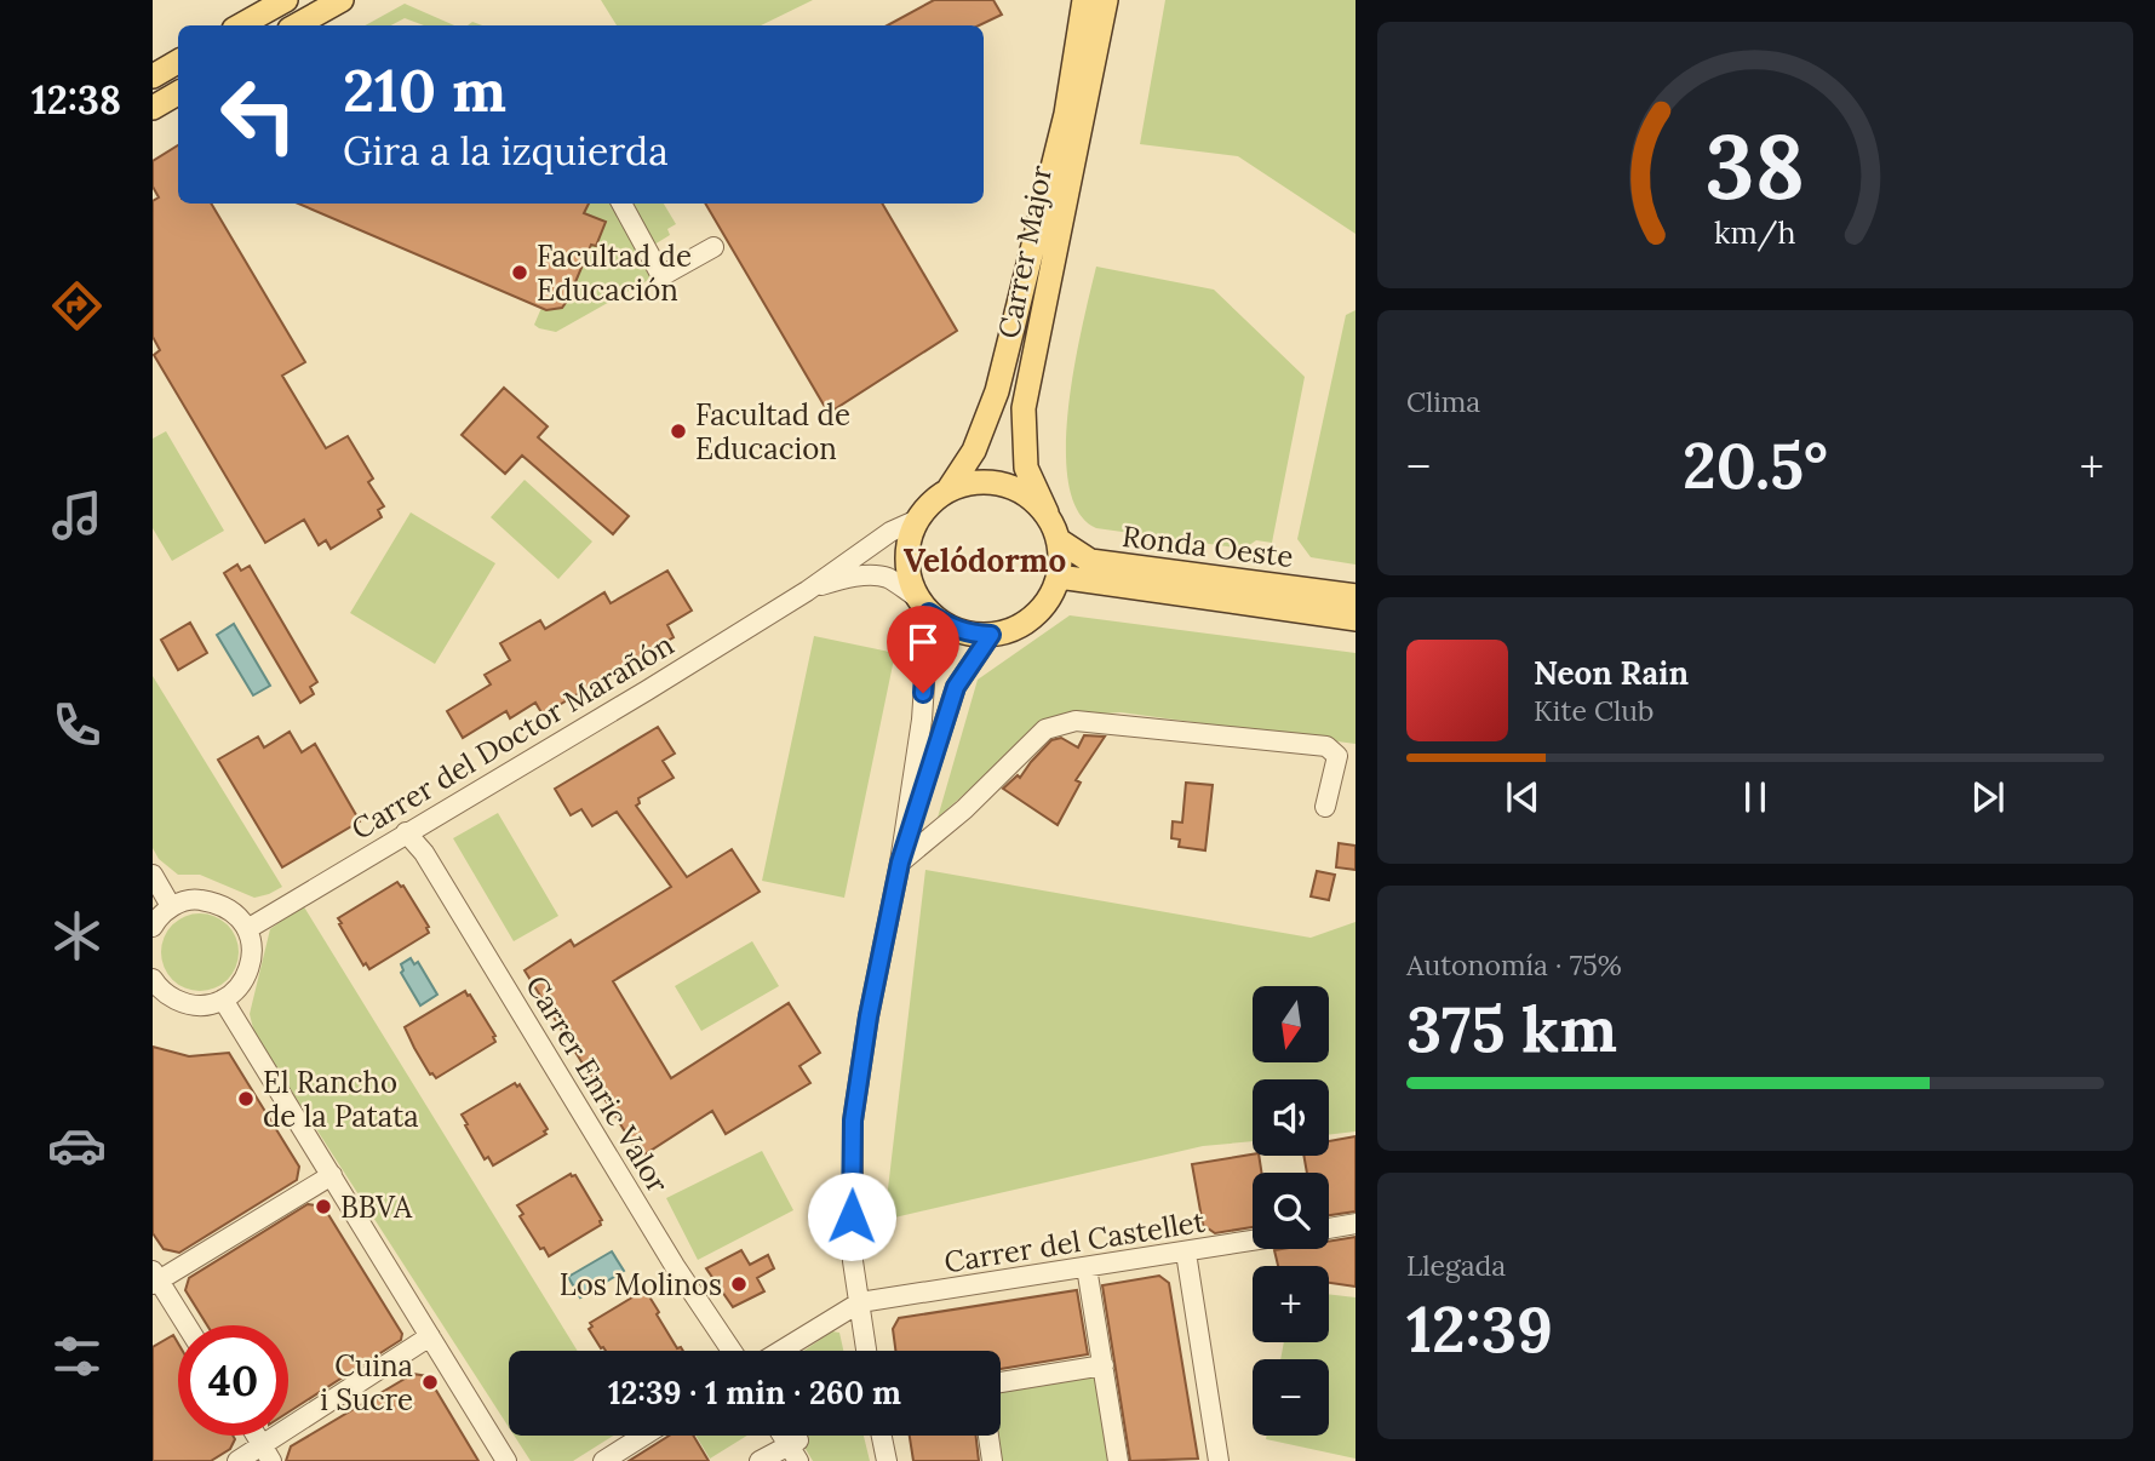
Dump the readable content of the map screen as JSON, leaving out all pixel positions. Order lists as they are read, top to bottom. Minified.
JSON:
{"streets":{"main road":["Carrer Major","Ronda Oeste"],"street":["Carrer del Doctor Marañón","Carrer Enric Valor","Carrer del Castellet"]},"crossings":[["Carrer Major","Ronda Oeste"],["Carrer del Doctor Marañón","Carrer Enric Valor"]],"districts":["Velódormo"],"places":["Facultad de Educación","Facultad de Educacion","El Rancho de la Patata","BBVA","Los Molinos","Cuina i Sucre"],"north":"bottom","page":{"tabs":"12:38","turn":["210 m","Gira a la izquierda"],"tile":["Clima",["Autonomía · 75%","375 km"],["Llegada","12:39"]],"heat":["−","20.5°","+"],"song":["Neon Rain","Kite Club"],"map_buttons":["+","−"],"limit":"40","trip":"12:39 · 1 min · 260 m","gauge":["38","km/h"]}}
